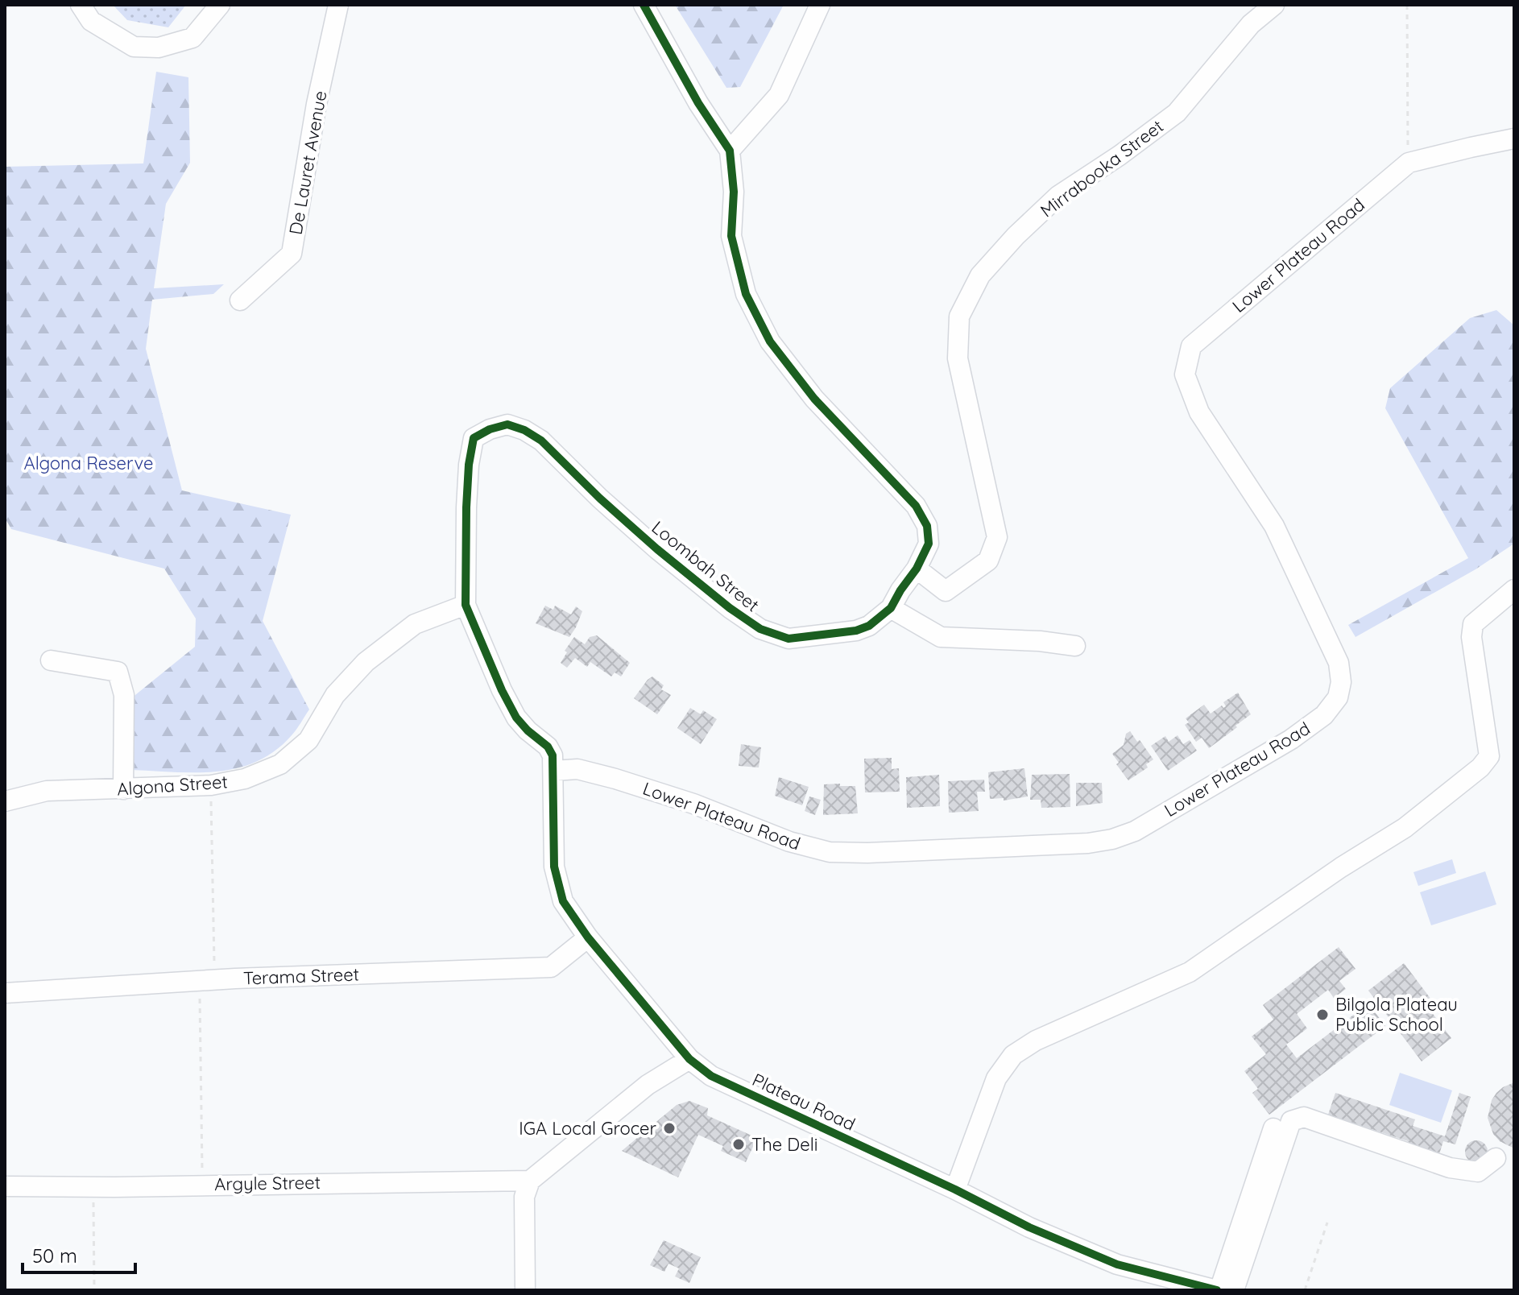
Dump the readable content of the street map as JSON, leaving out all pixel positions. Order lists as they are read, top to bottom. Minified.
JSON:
{"streets":{"street":["De Lauret Avenue","Mirrabooka Street","Lower Plateau Road","Loombah Street","Algona Street","Terama Street","Plateau Road","Argyle Street"]},"crossings":[["Mirrabooka Street","Loombah Street"],["Lower Plateau Road","Loombah Street"],["Lower Plateau Road","Plateau Road"],["Loombah Street","Algona Street"],["Loombah Street","Plateau Road"],["Terama Street","Plateau Road"]],"parks":["Algona Reserve"],"places":["Bilgola Plateau Public School","IGA Local Grocer","The Deli"],"scale_bar":"50 m"}
